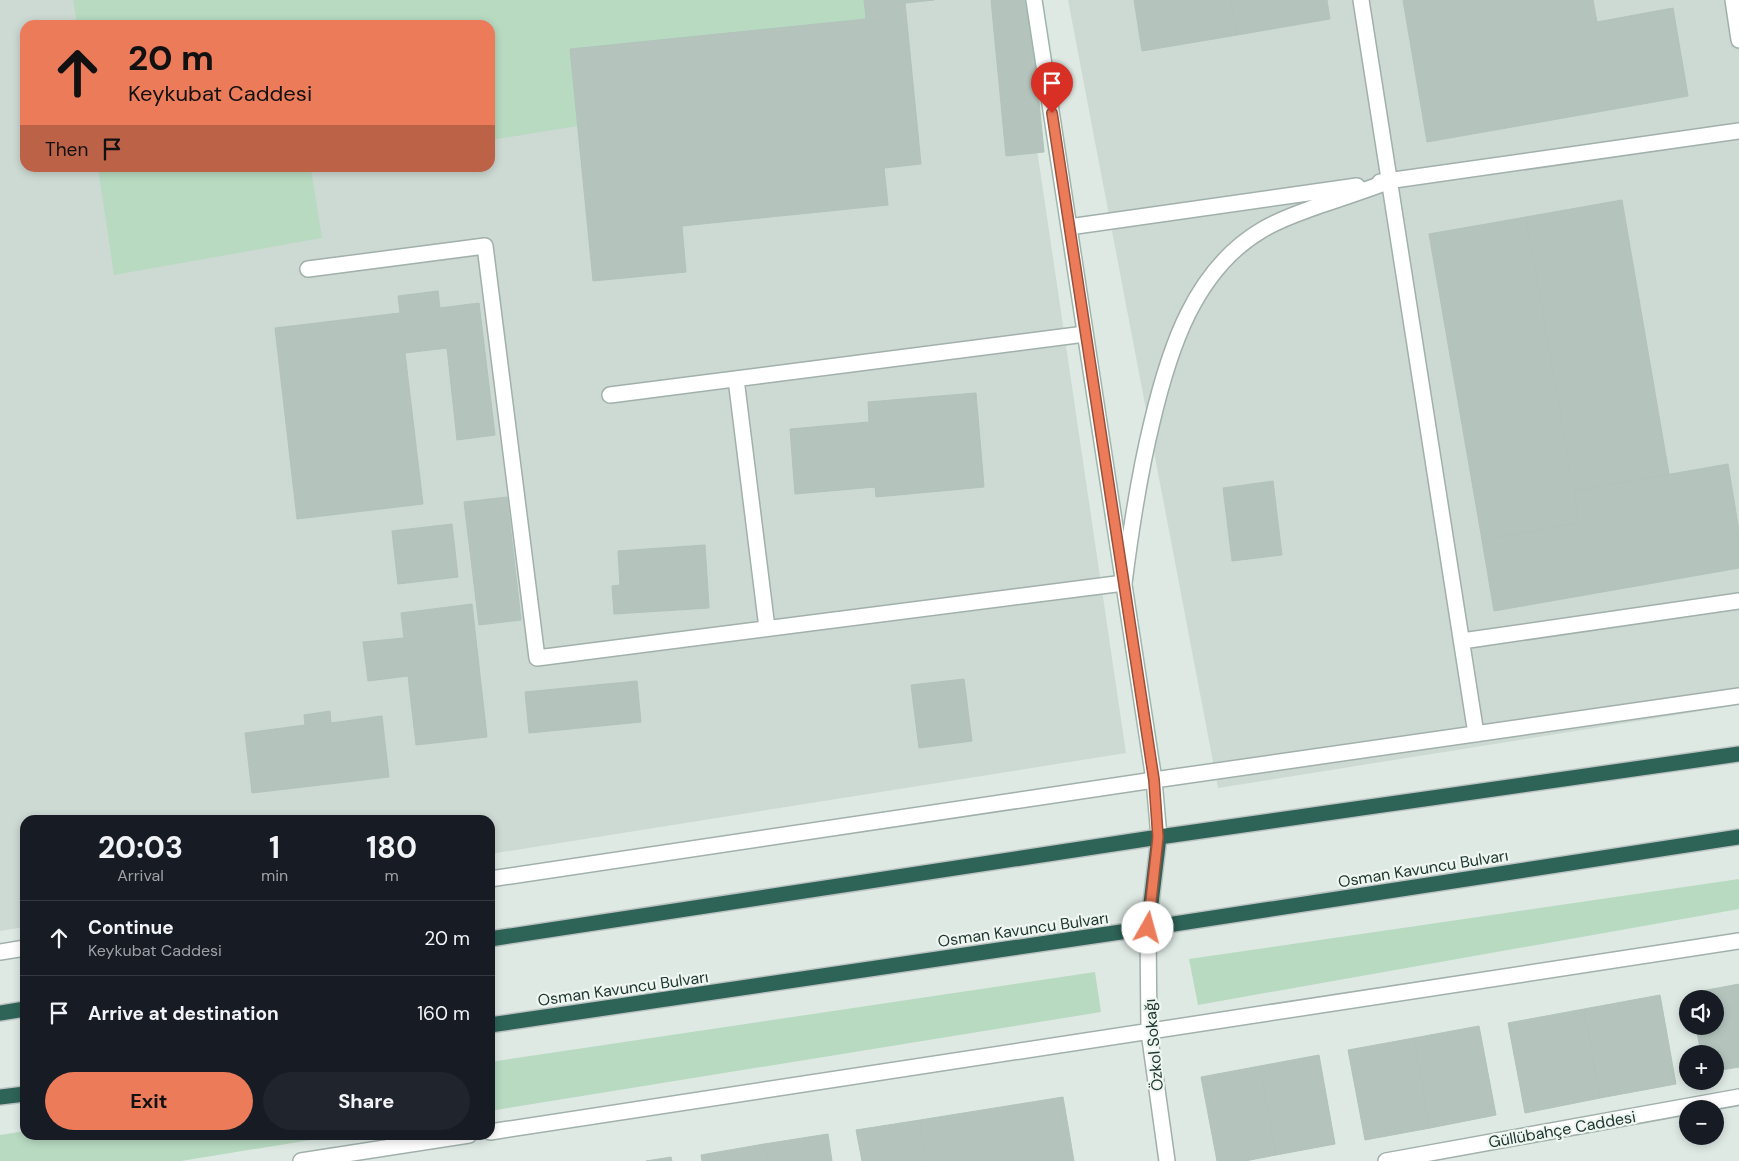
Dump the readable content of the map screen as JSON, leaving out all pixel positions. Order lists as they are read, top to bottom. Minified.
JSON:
{"streets":{"highway":["Osman Kavuncu Bulvarı"],"street":["Özkol Sokağı","Güllübahçe Caddesi"]},"crossings":[["Osman Kavuncu Bulvarı","Özkol Sokağı"]],"page":{"turn":["20 m","Keykubat Caddesi"],"then":"Then","eta":["20:03","Arrival","1","min","180","m"],"list":[{"name":"Continue","note":"Keykubat Caddesi","value":"20 m"},{"name":"Arrive at destination","value":"160 m"}],"map_buttons":["+","−"],"buttons":["Exit","Share"]}}
